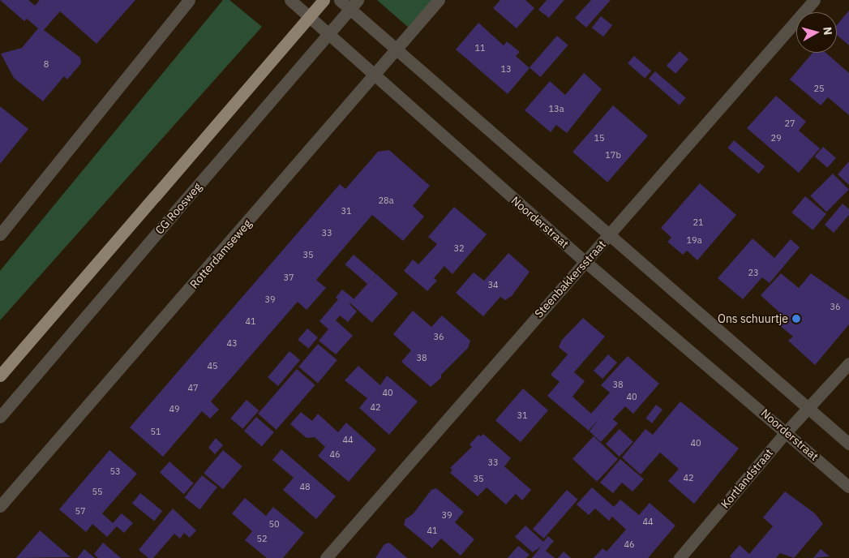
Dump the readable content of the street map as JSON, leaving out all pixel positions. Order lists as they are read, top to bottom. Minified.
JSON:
{"streets":{"street":["CG Roosweg","Noorderstraat","Rotterdamseweg","Steenbakkersstraat","Kortlandstraat"]},"crossings":[["Noorderstraat","Rotterdamseweg"],["Noorderstraat","Steenbakkersstraat"],["Noorderstraat","Kortlandstraat"]],"places":["Ons schuurtje"],"house_numbers":["11","8","13","25","13a","27","15","29","17b","28a","31","21","33","19a","32","35","23","37","34","39","36","41","36","43","38","45","38","47","40","40","42","49","31","51","44","40","46","33","53","42","35","48","55","57","39","44","50","41","52","46"],"north":"right"}
